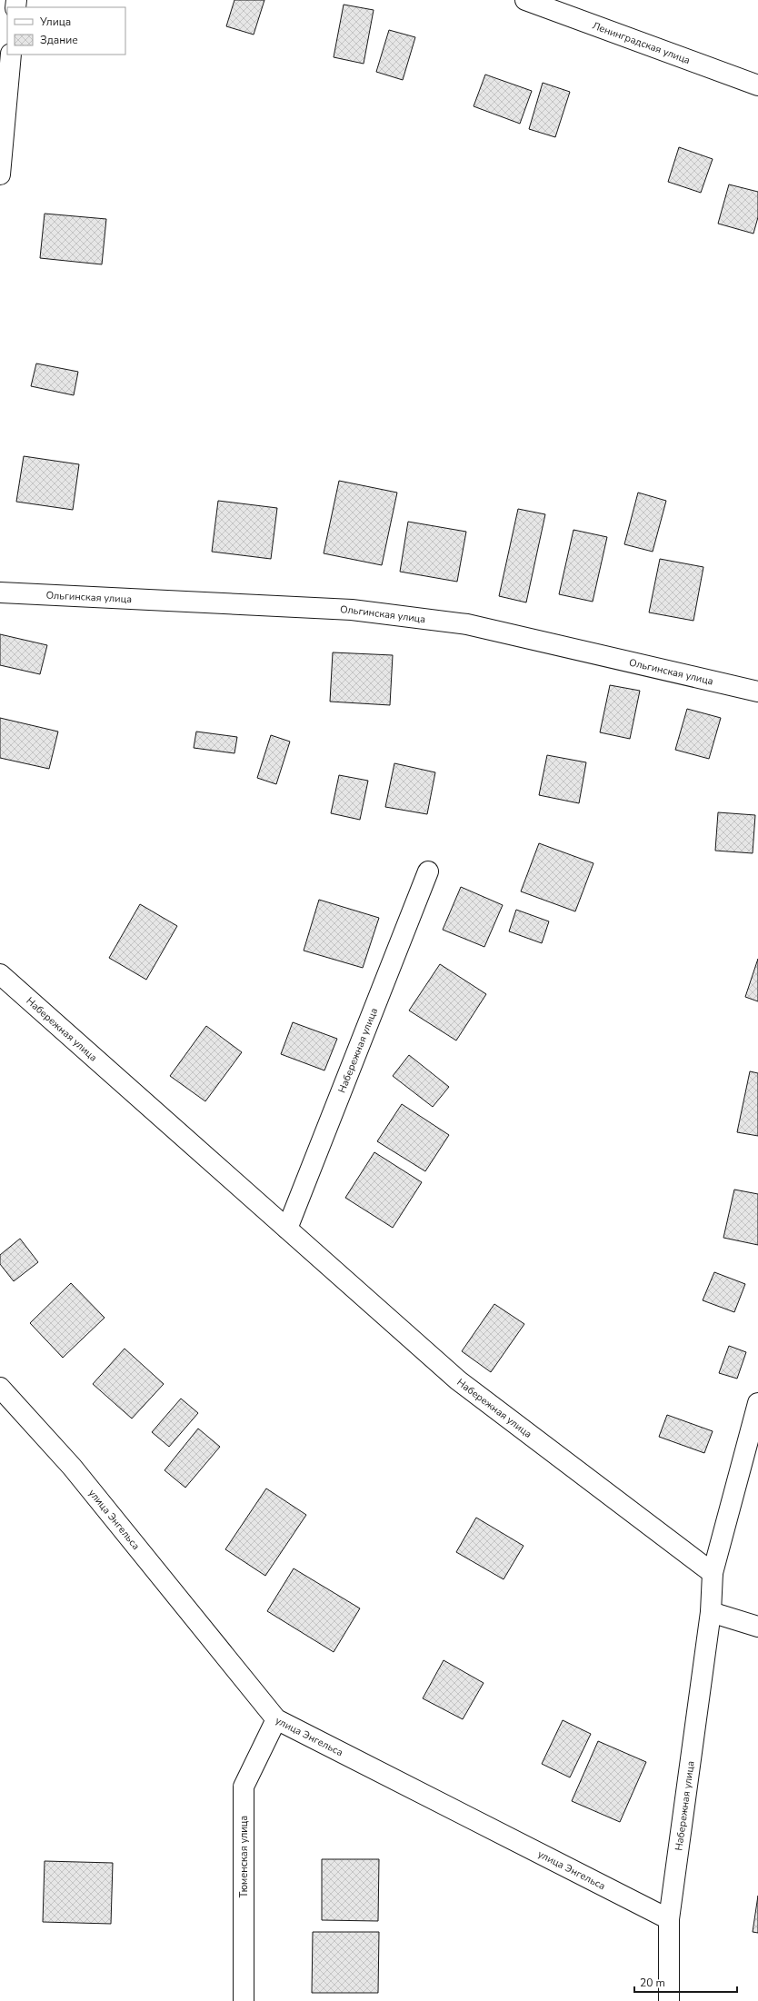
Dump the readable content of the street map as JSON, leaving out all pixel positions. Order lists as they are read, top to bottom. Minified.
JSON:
{"streets":{"street":["Ленинградская улица","Ольгинская улица","Набережная улица","улица Энгельса","Тюменская улица"]},"crossings":[["Набережная улица","улица Энгельса"],["улица Энгельса","Тюменская улица"]],"legend":["Улица","Здание"],"scale_bar":"20 m"}
